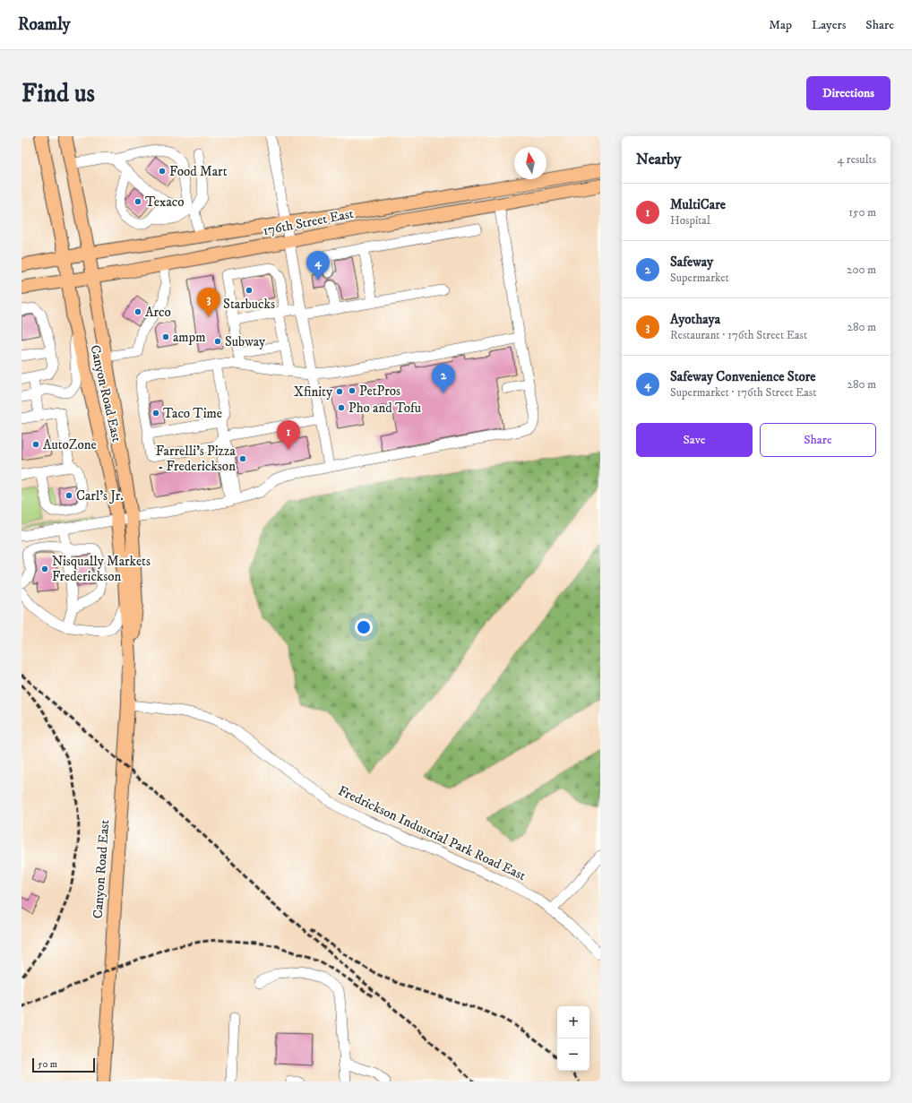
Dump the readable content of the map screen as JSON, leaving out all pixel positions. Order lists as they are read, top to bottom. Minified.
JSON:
{"streets":{"main road":["176th Street East","Canyon Road East"],"street":["Fredrickson Industrial Park Road East"]},"crossings":[["176th Street East","Canyon Road East"],["Canyon Road East","Fredrickson Industrial Park Road East"]],"places":["Food Mart","Texaco","Starbucks","Arco","ampm","Subway","PetPros","Xfinity","Pho and Tofu","Taco Time","AutoZone","Farrelli's Pizza - Frederickson","Carl's Jr.","Nisqually Markets Frederickson"],"scale_bar":"50 m","north":"top","page":{"header":"Roamly","nav":["Map","Layers","Share"],"buttons":["Directions",["Save","Share"]],"title":"Find us","heading":["Nearby","4 results"],"list":[{"mark":"1","name":"MultiCare","note":"Hospital","value":"150 m"},{"mark":"2","name":"Safeway","note":"Supermarket","value":"200 m"},{"mark":"3","name":"Ayothaya","note":"Restaurant · 176th Street East","value":"280 m"},{"mark":"4","name":"Safeway Convenience Store","note":"Supermarket · 176th Street East","value":"280 m"}],"pins":["4","3","2","1"],"map_buttons":["+","−"],"scale":"50 m"}}
